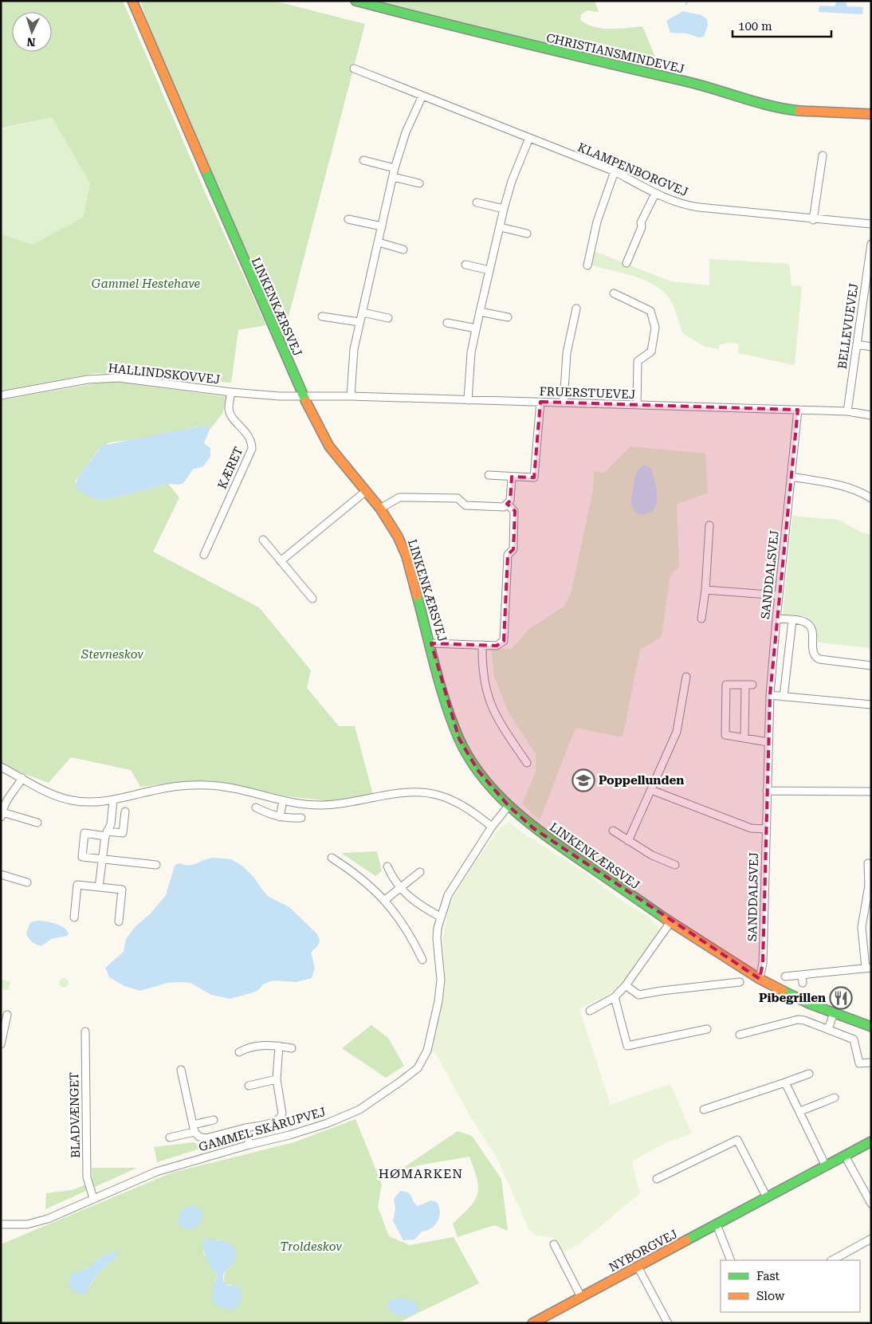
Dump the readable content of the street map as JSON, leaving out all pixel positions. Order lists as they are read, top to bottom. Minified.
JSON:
{"streets":{"street":["CHRISTIANSMINDEVEJ","KLAMPENBORGVEJ","LINKENKÆRSVEJ","BELLEVUEVEJ","HALLINDSKOVVEJ","FRUERSTUEVEJ","KÆRET","SANDDALSVEJ","BLADVÆNGET","GAMMEL SKÅRUPVEJ","NYBORGVEJ"]},"crossings":[["LINKENKÆRSVEJ","HALLINDSKOVVEJ"],["LINKENKÆRSVEJ","FRUERSTUEVEJ"],["LINKENKÆRSVEJ","SANDDALSVEJ"],["LINKENKÆRSVEJ","GAMMEL SKÅRUPVEJ"],["BELLEVUEVEJ","FRUERSTUEVEJ"],["HALLINDSKOVVEJ","FRUERSTUEVEJ"],["HALLINDSKOVVEJ","KÆRET"],["FRUERSTUEVEJ","SANDDALSVEJ"],["BLADVÆNGET","GAMMEL SKÅRUPVEJ"]],"districts":["HØMARKEN"],"parks":["Gammel Hestehave","Stevneskov","Troldeskov"],"places":{"school or university":["Poppellunden"],"restaurant":["Pibegrillen"]},"legend":["Fast","Slow"],"scale_bar":"100 m","north":"bottom"}
